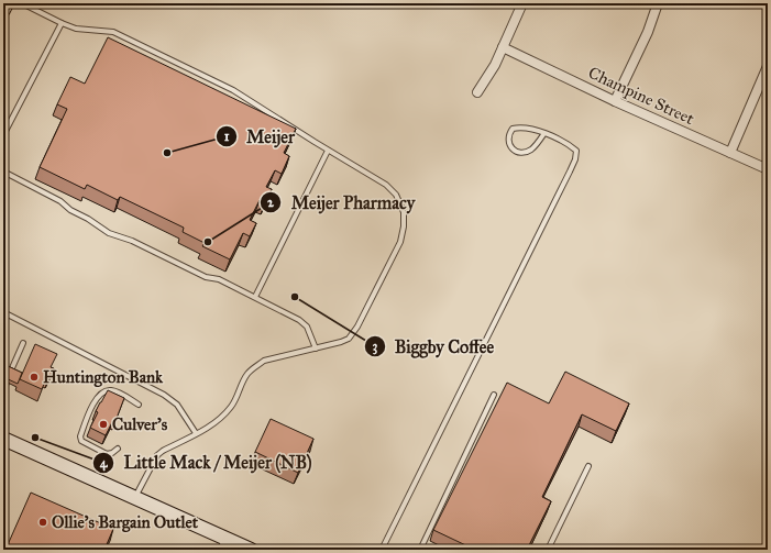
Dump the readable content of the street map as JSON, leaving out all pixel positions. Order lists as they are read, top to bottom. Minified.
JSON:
{"streets":{"street":["Champine Street"]},"places":["Meijer","Meijer Pharmacy","Biggby Coffee","Huntington Bank","Culver's","Little Mack / Meijer (NB)","Ollie's Bargain Outlet"]}
